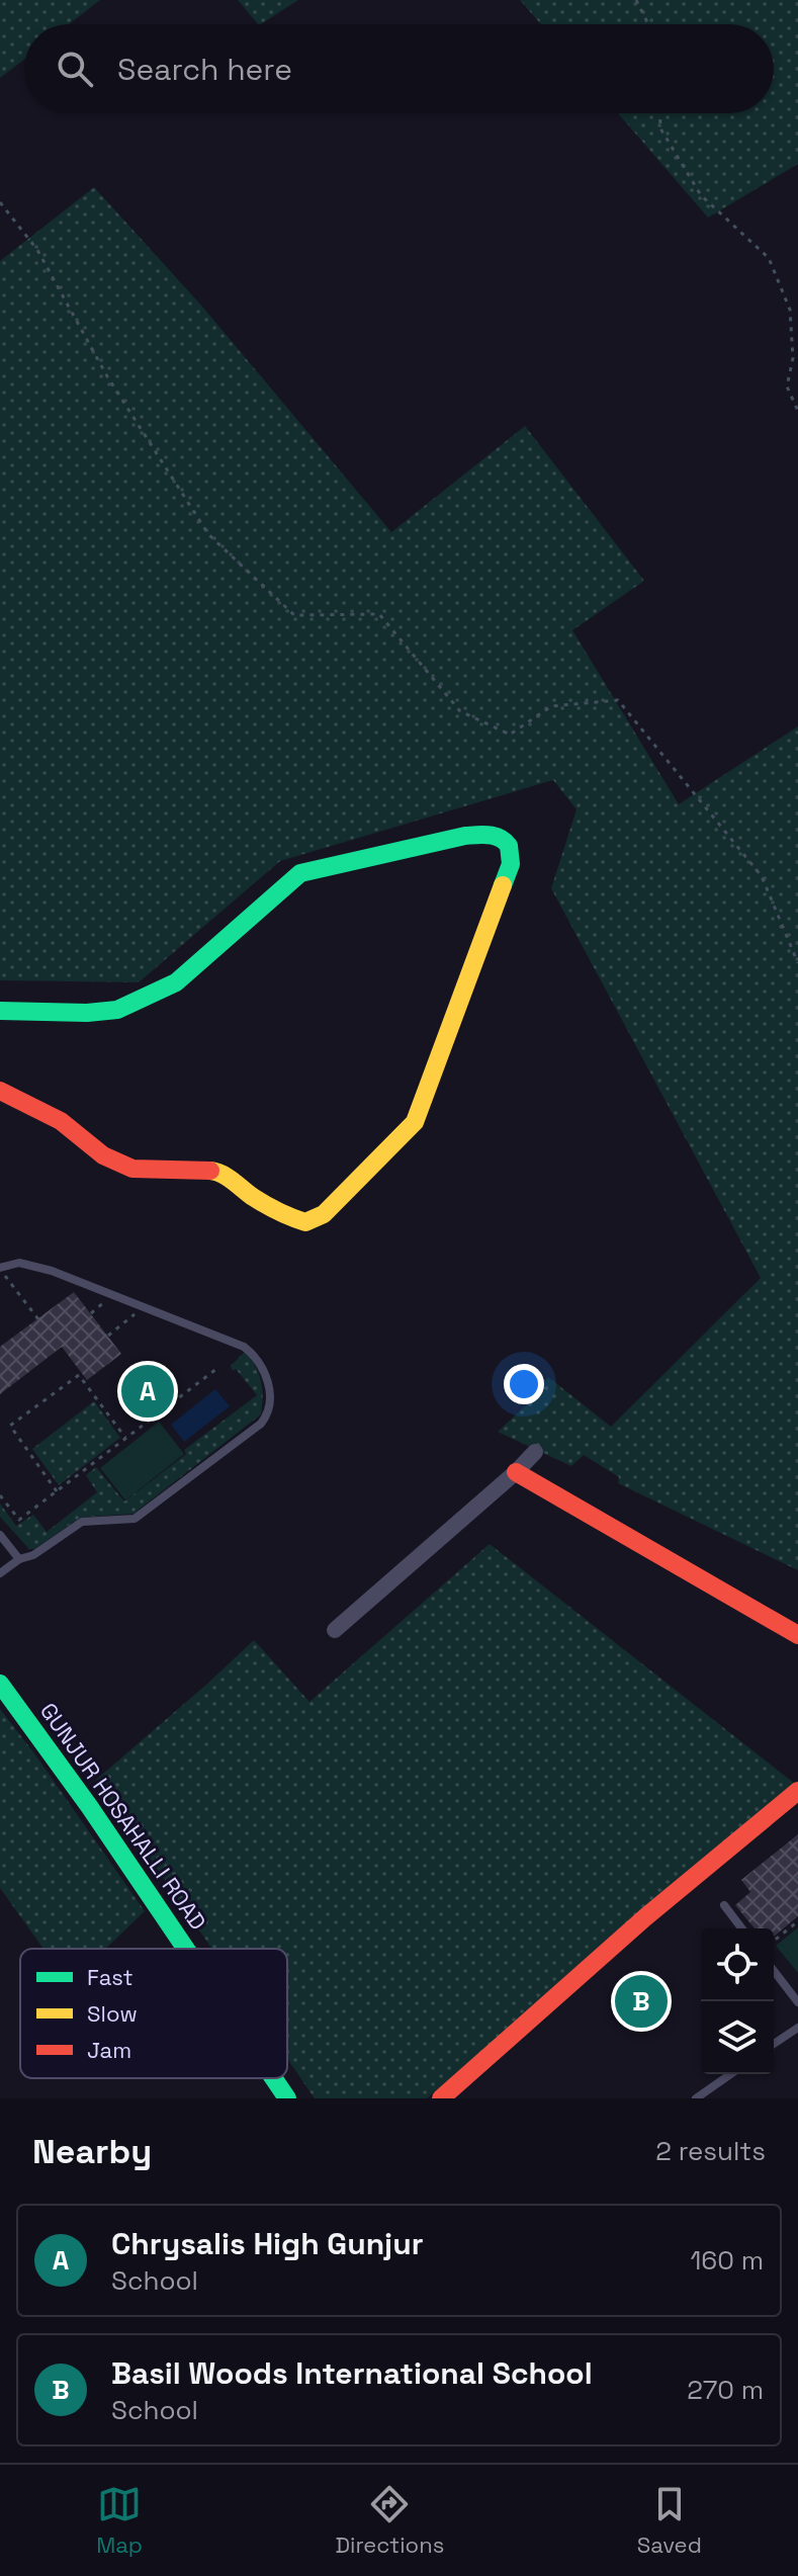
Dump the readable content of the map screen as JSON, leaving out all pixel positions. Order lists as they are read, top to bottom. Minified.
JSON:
{"streets":{"street":["GUNJUR HOSAHALLI ROAD"]},"legend":["Fast","Slow","Jam"],"page":{"search":"Search here","pins":["A","B"],"heading":["Nearby","2 results"],"list":[{"mark":"A","name":"Chrysalis High Gunjur","note":"School","value":"160 m"},{"mark":"B","name":"Basil Woods International School","note":"School","value":"270 m"}],"nav":["Map","Directions","Saved"]}}
